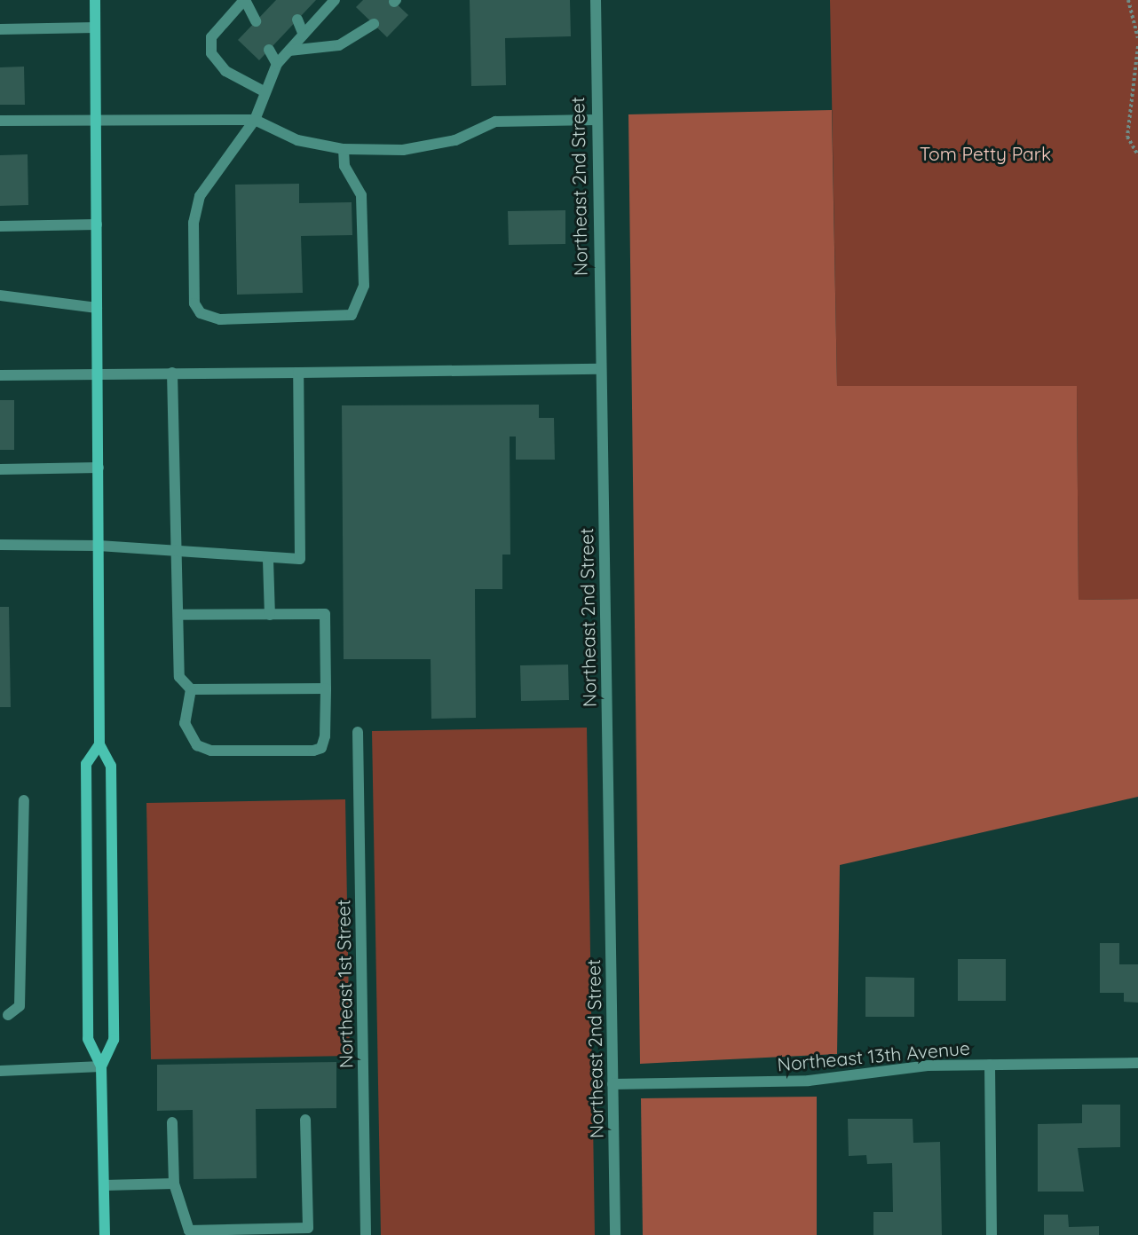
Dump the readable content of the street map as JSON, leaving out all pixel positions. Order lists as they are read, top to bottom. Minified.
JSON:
{"streets":{"street":["Northeast 2nd Street","Northeast 1st Street","Northeast 13th Avenue"]},"crossings":[["Northeast 2nd Street","Northeast 13th Avenue"]],"parks":["Tom Petty Park"]}
